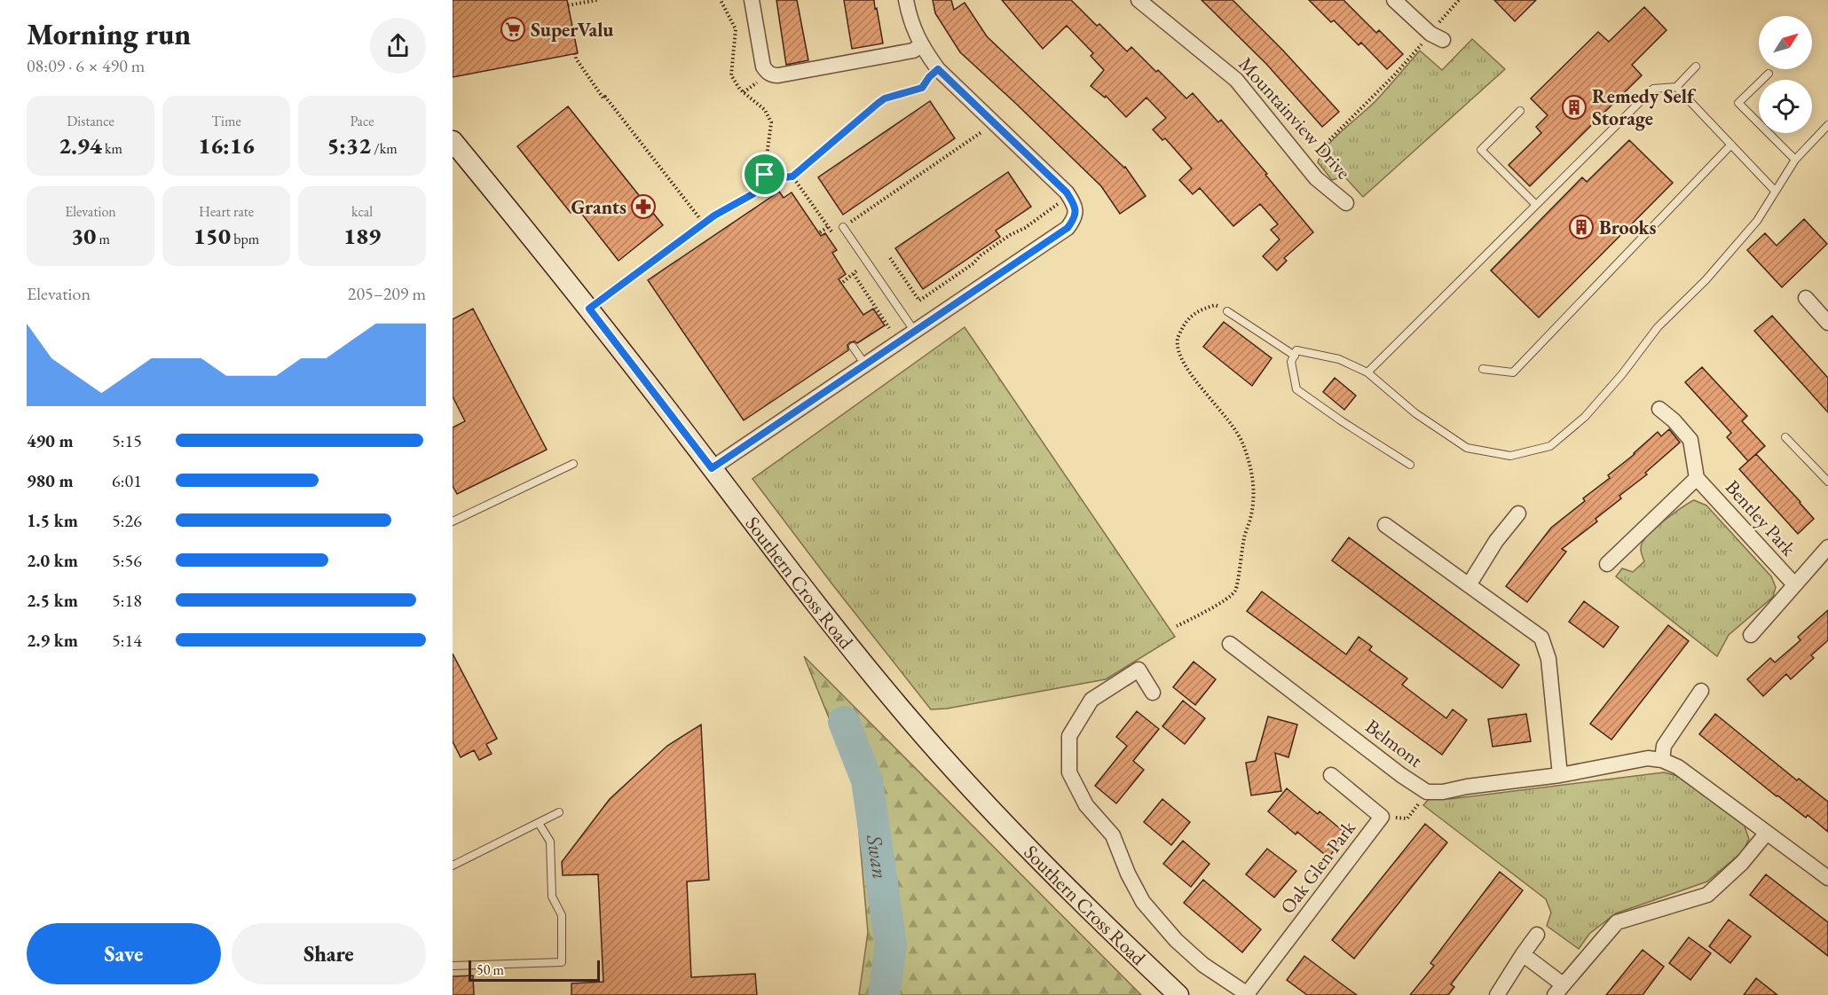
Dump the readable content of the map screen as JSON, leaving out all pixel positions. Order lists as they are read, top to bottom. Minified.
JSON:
{"streets":{"main road":["Southern Cross Road"],"street":["Mountainview Drive","Bentley Park","Belmont","Oak Glen Park"]},"water":["Swan"],"places":{"supermarket":["SuperValu"],"building":["Remedy Self Storage","Brooks"],"pharmacy":["Grants"]},"scale_bar":"50 m","north":"top right","page":{"heading":["Morning run","08:09 · 6 × 490 m"],"stats":[["Distance","2.94 km"],["Time","16:16"],["Pace","5:32 /km"],["Elevation","30 m"],["Heart rate","150 bpm"],["kcal","189"]],"chart":["Elevation","205–209 m"],"list":[{"name":"490 m","note":"5:15"},{"name":"980 m","note":"6:01"},{"name":"1.5 km","note":"5:26"},{"name":"2.0 km","note":"5:56"},{"name":"2.5 km","note":"5:18"},{"name":"2.9 km","note":"5:14"}],"buttons":["Save","Share"],"scale":"50 m"}}
